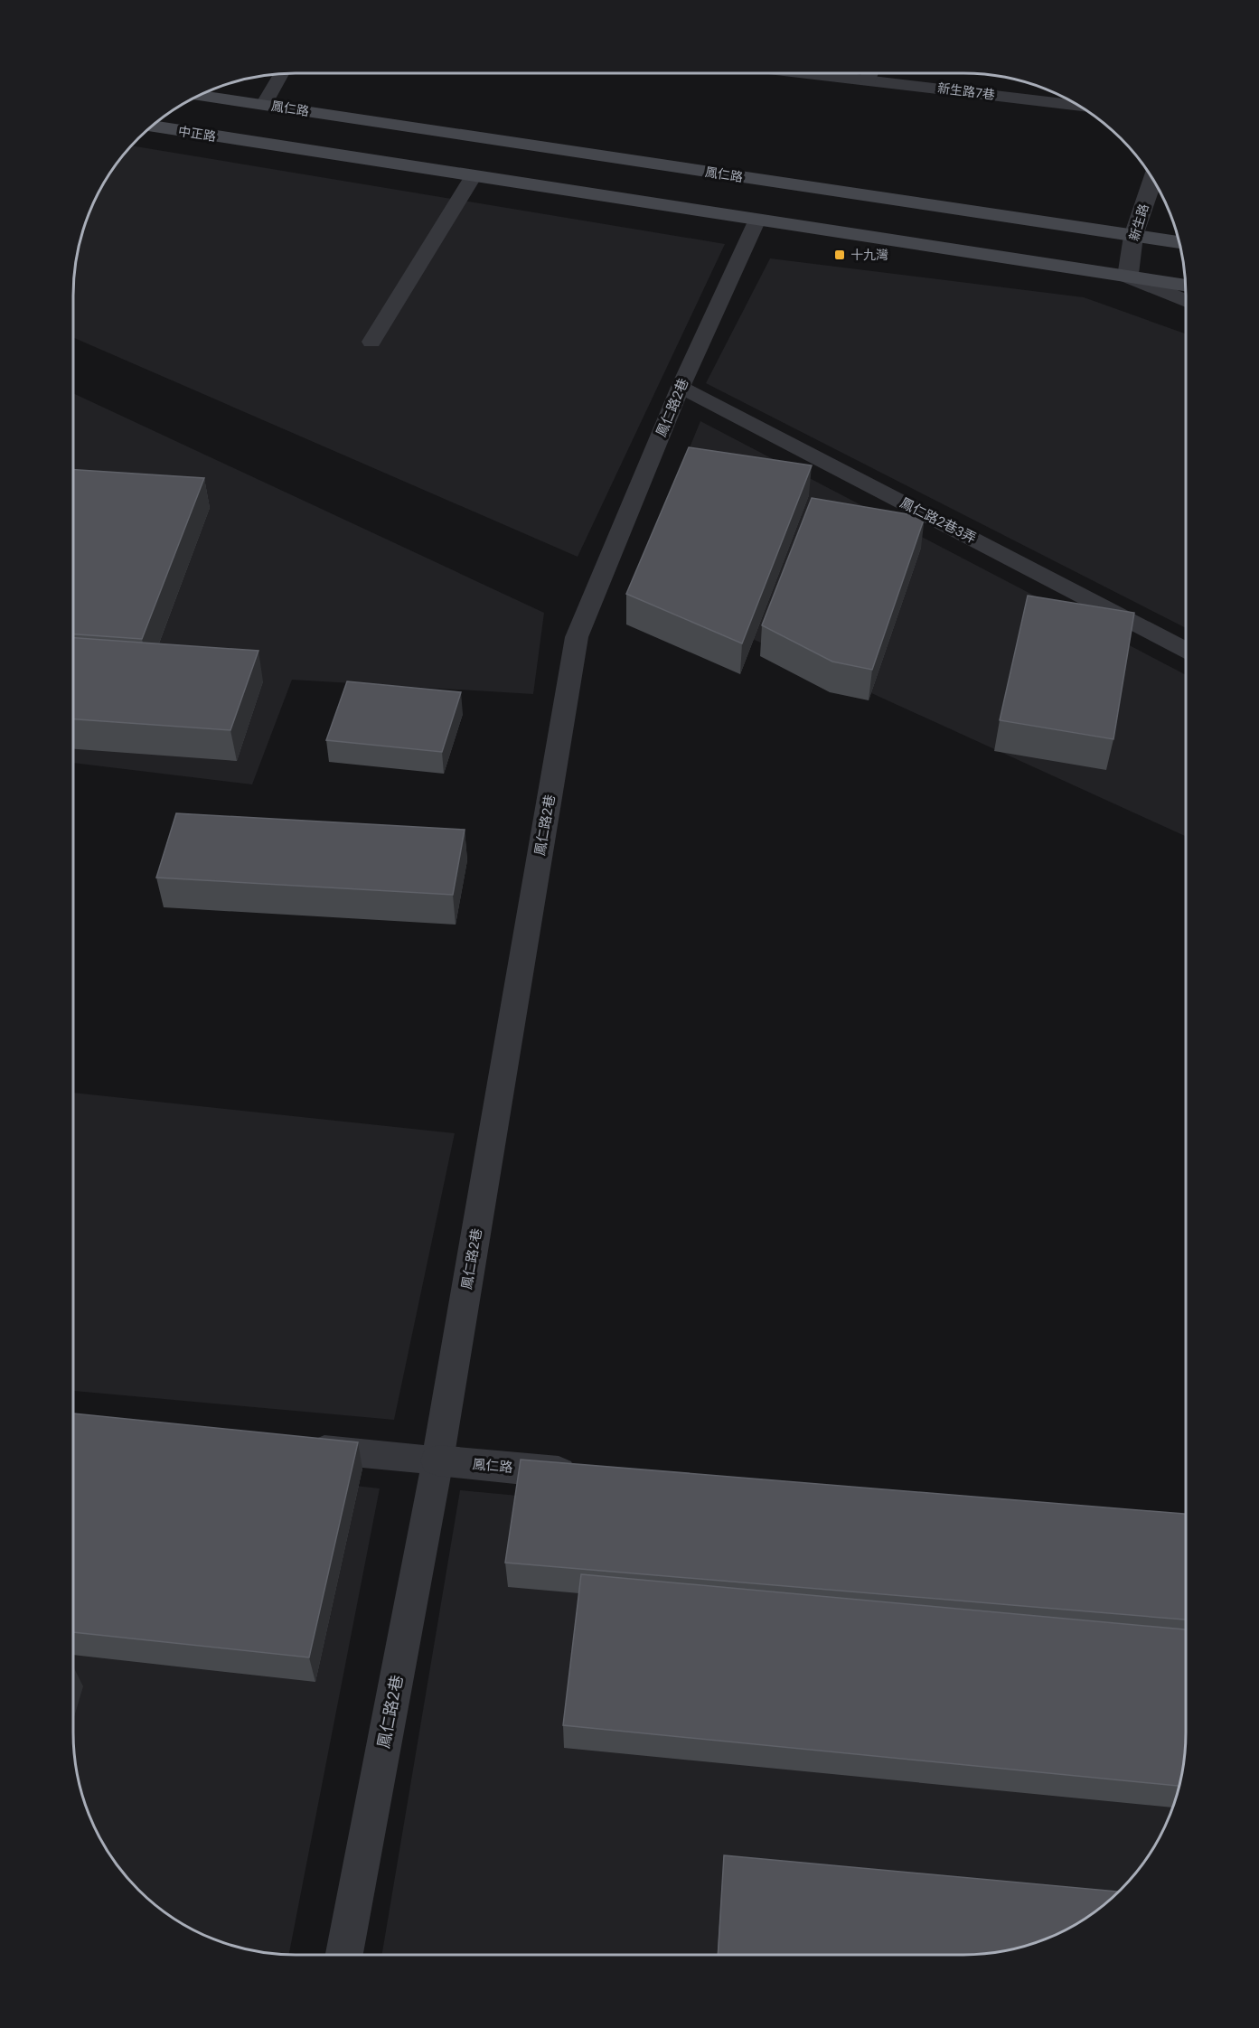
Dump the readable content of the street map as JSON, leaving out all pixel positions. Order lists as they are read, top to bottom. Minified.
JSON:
{"streets":{"main road":["鳳仁路","中正路"],"street":["新生路"],"lane":["新生路7巷","鳳仁路2巷","鳳仁路2巷3弄"]},"crossings":[["鳳仁路","新生路"],["鳳仁路","鳳仁路2巷"],["鳳仁路2巷","鳳仁路2巷3弄"]],"places":{"transit":["十九灣"]}}
